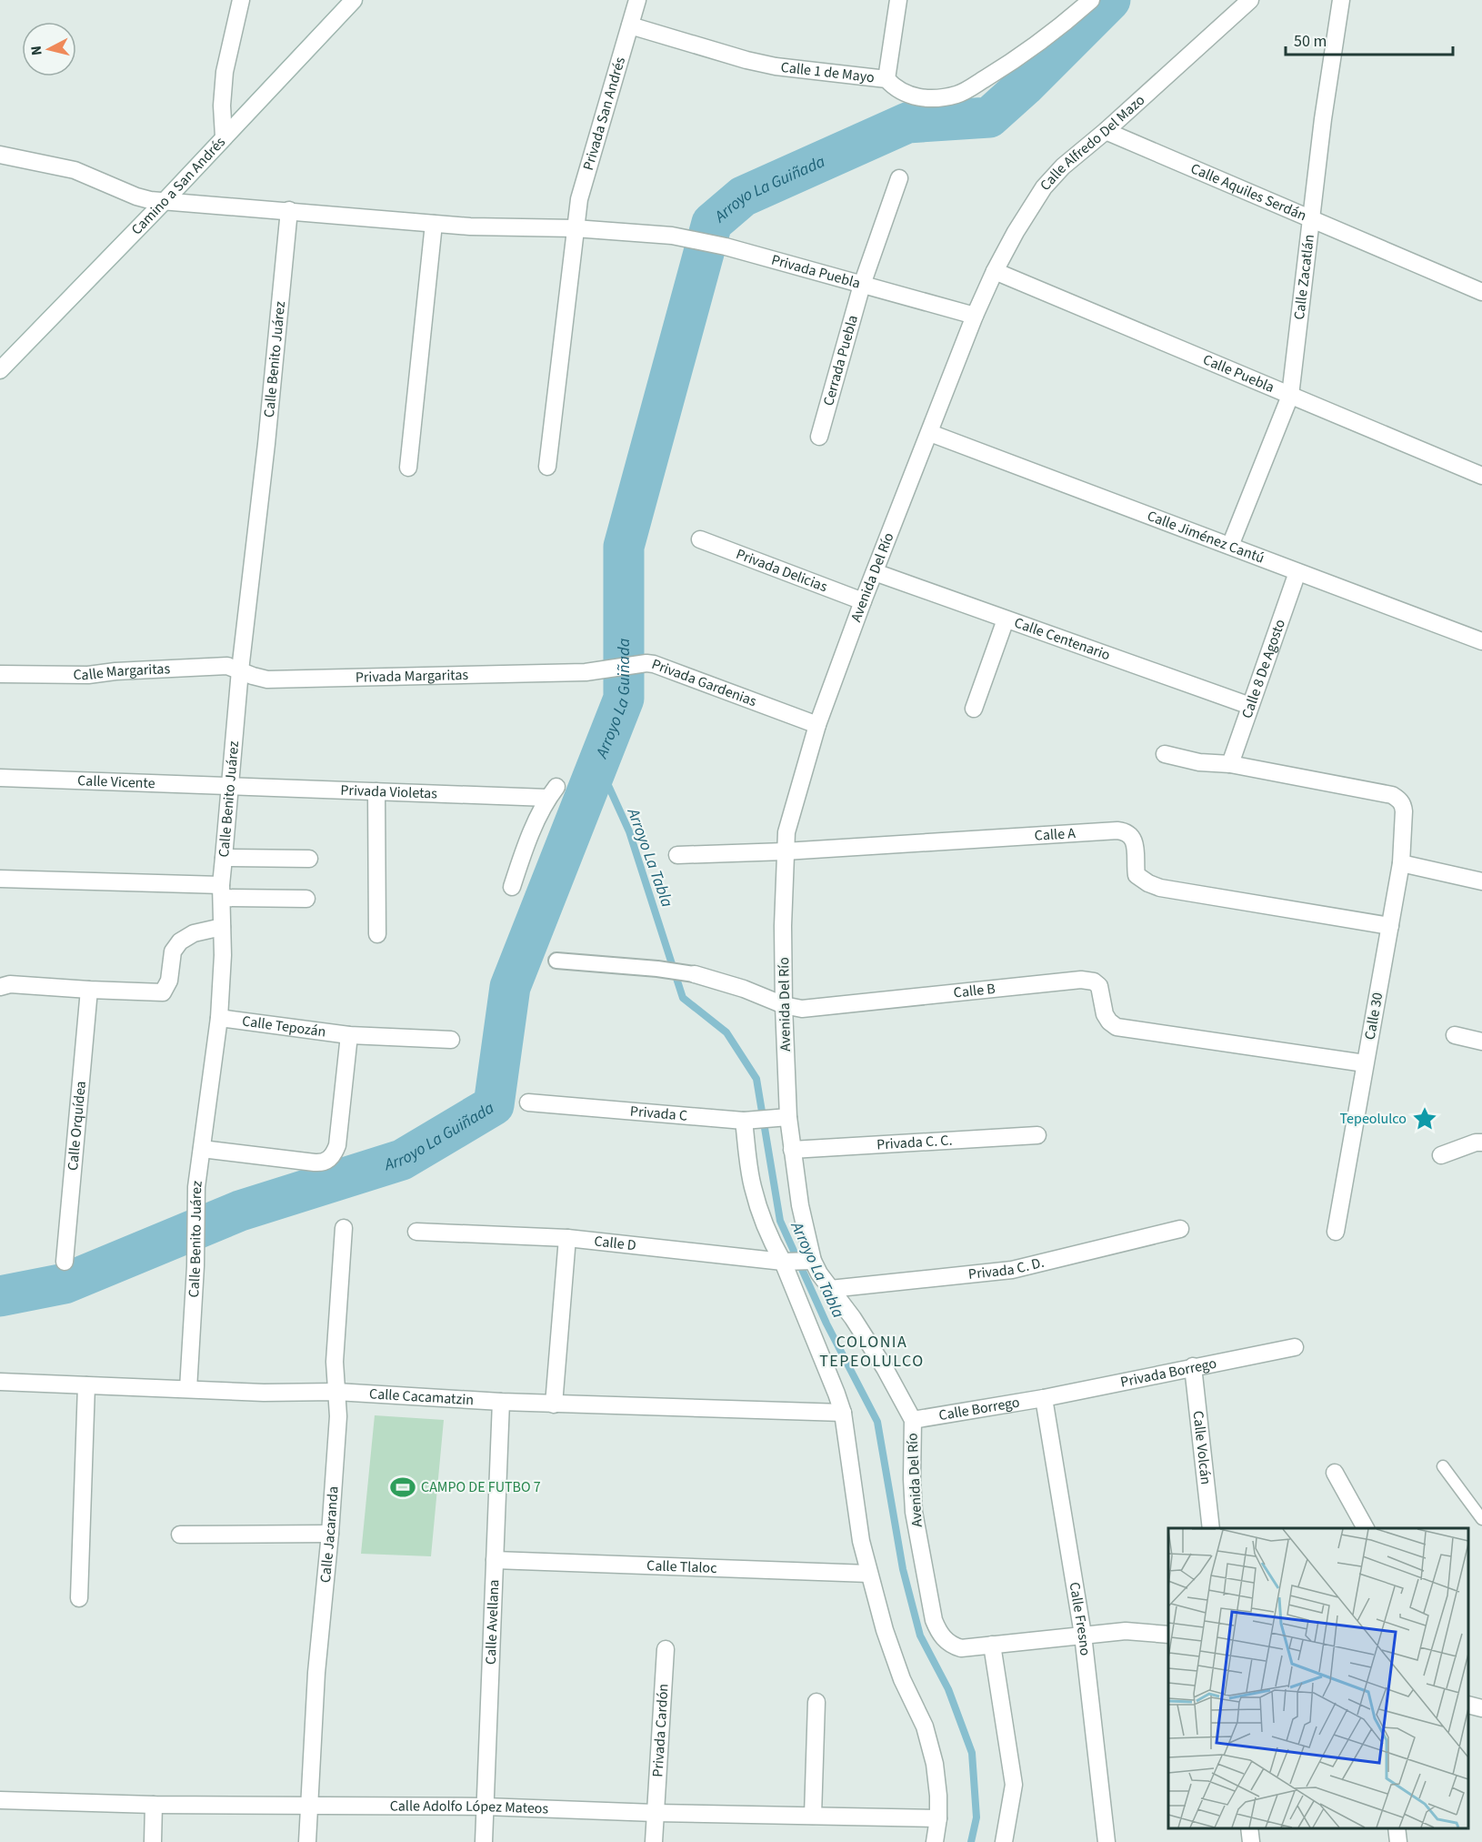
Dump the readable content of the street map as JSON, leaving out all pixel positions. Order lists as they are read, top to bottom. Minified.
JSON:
{"streets":{"street":["Calle 1 de Mayo","Privada San Andrés","Calle Alfredo Del Mazo","Camino a San Andrés","Calle Aquiles Serdán","Privada Puebla","Calle Zacatlán","Calle Benito Juárez","Cerrada Puebla","Calle Puebla","Calle Jiménez Cantú","Privada Delicias","Avenida Del Río","Calle Centenario","Calle 8 De Agosto","Calle Margaritas","Privada Margaritas","Privada Gardenias","Calle Vicente","Privada Violetas","Calle A","Calle B","Calle 30","Calle Tepozán","Privada C","Calle Orquídea","Privada C. C.","Calle D","Privada C. D.","Privada Borrego","Calle Cacamatzin","Calle Borrego","Calle Volcán","Calle Jacaranda","Calle Tlaloc","Calle Fresno","Calle Avellana","Privada Cardón","Calle Adolfo López Mateos"]},"crossings":[["Calle 1 de Mayo","Privada San Andrés"],["Privada San Andrés","Privada Puebla"],["Calle Alfredo Del Mazo","Calle Aquiles Serdán"],["Calle Alfredo Del Mazo","Calle Puebla"],["Calle Alfredo Del Mazo","Avenida Del Río"],["Calle Aquiles Serdán","Calle Zacatlán"],["Privada Puebla","Cerrada Puebla"],["Calle Zacatlán","Calle Puebla"],["Calle Zacatlán","Calle Jiménez Cantú"],["Calle Benito Juárez","Calle Margaritas"],["Calle Benito Juárez","Privada Margaritas"],["Calle Benito Juárez","Calle Vicente"],["Calle Benito Juárez","Privada Violetas"],["Calle Benito Juárez","Calle Tepozán"],["Calle Benito Juárez","Calle Cacamatzin"],["Calle Jiménez Cantú","Avenida Del Río"],["Calle Jiménez Cantú","Calle 8 De Agosto"],["Privada Delicias","Avenida Del Río"],["Avenida Del Río","Calle Centenario"],["Avenida Del Río","Privada Gardenias"],["Avenida Del Río","Calle A"],["Avenida Del Río","Calle B"],["Avenida Del Río","Privada C"],["Avenida Del Río","Privada C. C."],["Avenida Del Río","Calle D"],["Avenida Del Río","Privada C. D."],["Avenida Del Río","Calle Borrego"],["Calle Centenario","Calle 8 De Agosto"],["Calle 8 De Agosto","Calle 30"],["Calle Margaritas","Privada Margaritas"],["Privada Margaritas","Privada Gardenias"],["Calle Vicente","Privada Violetas"],["Calle A","Calle 30"],["Calle B","Calle 30"],["Privada Borrego","Calle Borrego"],["Privada Borrego","Calle Volcán"],["Privada Borrego","Calle Fresno"],["Calle Cacamatzin","Calle Jacaranda"],["Calle Cacamatzin","Calle Avellana"],["Calle Borrego","Calle Fresno"],["Calle Jacaranda","Calle Adolfo López Mateos"],["Calle Tlaloc","Calle Avellana"],["Calle Avellana","Calle Adolfo López Mateos"],["Privada Cardón","Calle Adolfo López Mateos"]],"districts":["COLONIA TEPEOLULCO"],"water":["Arroyo La Guiñada","Arroyo La Tabla"],"places":{"place":["Tepeolulco"],"sports":["CAMPO DE FUTBO 7"]},"scale_bar":"50 m","north":"left"}
